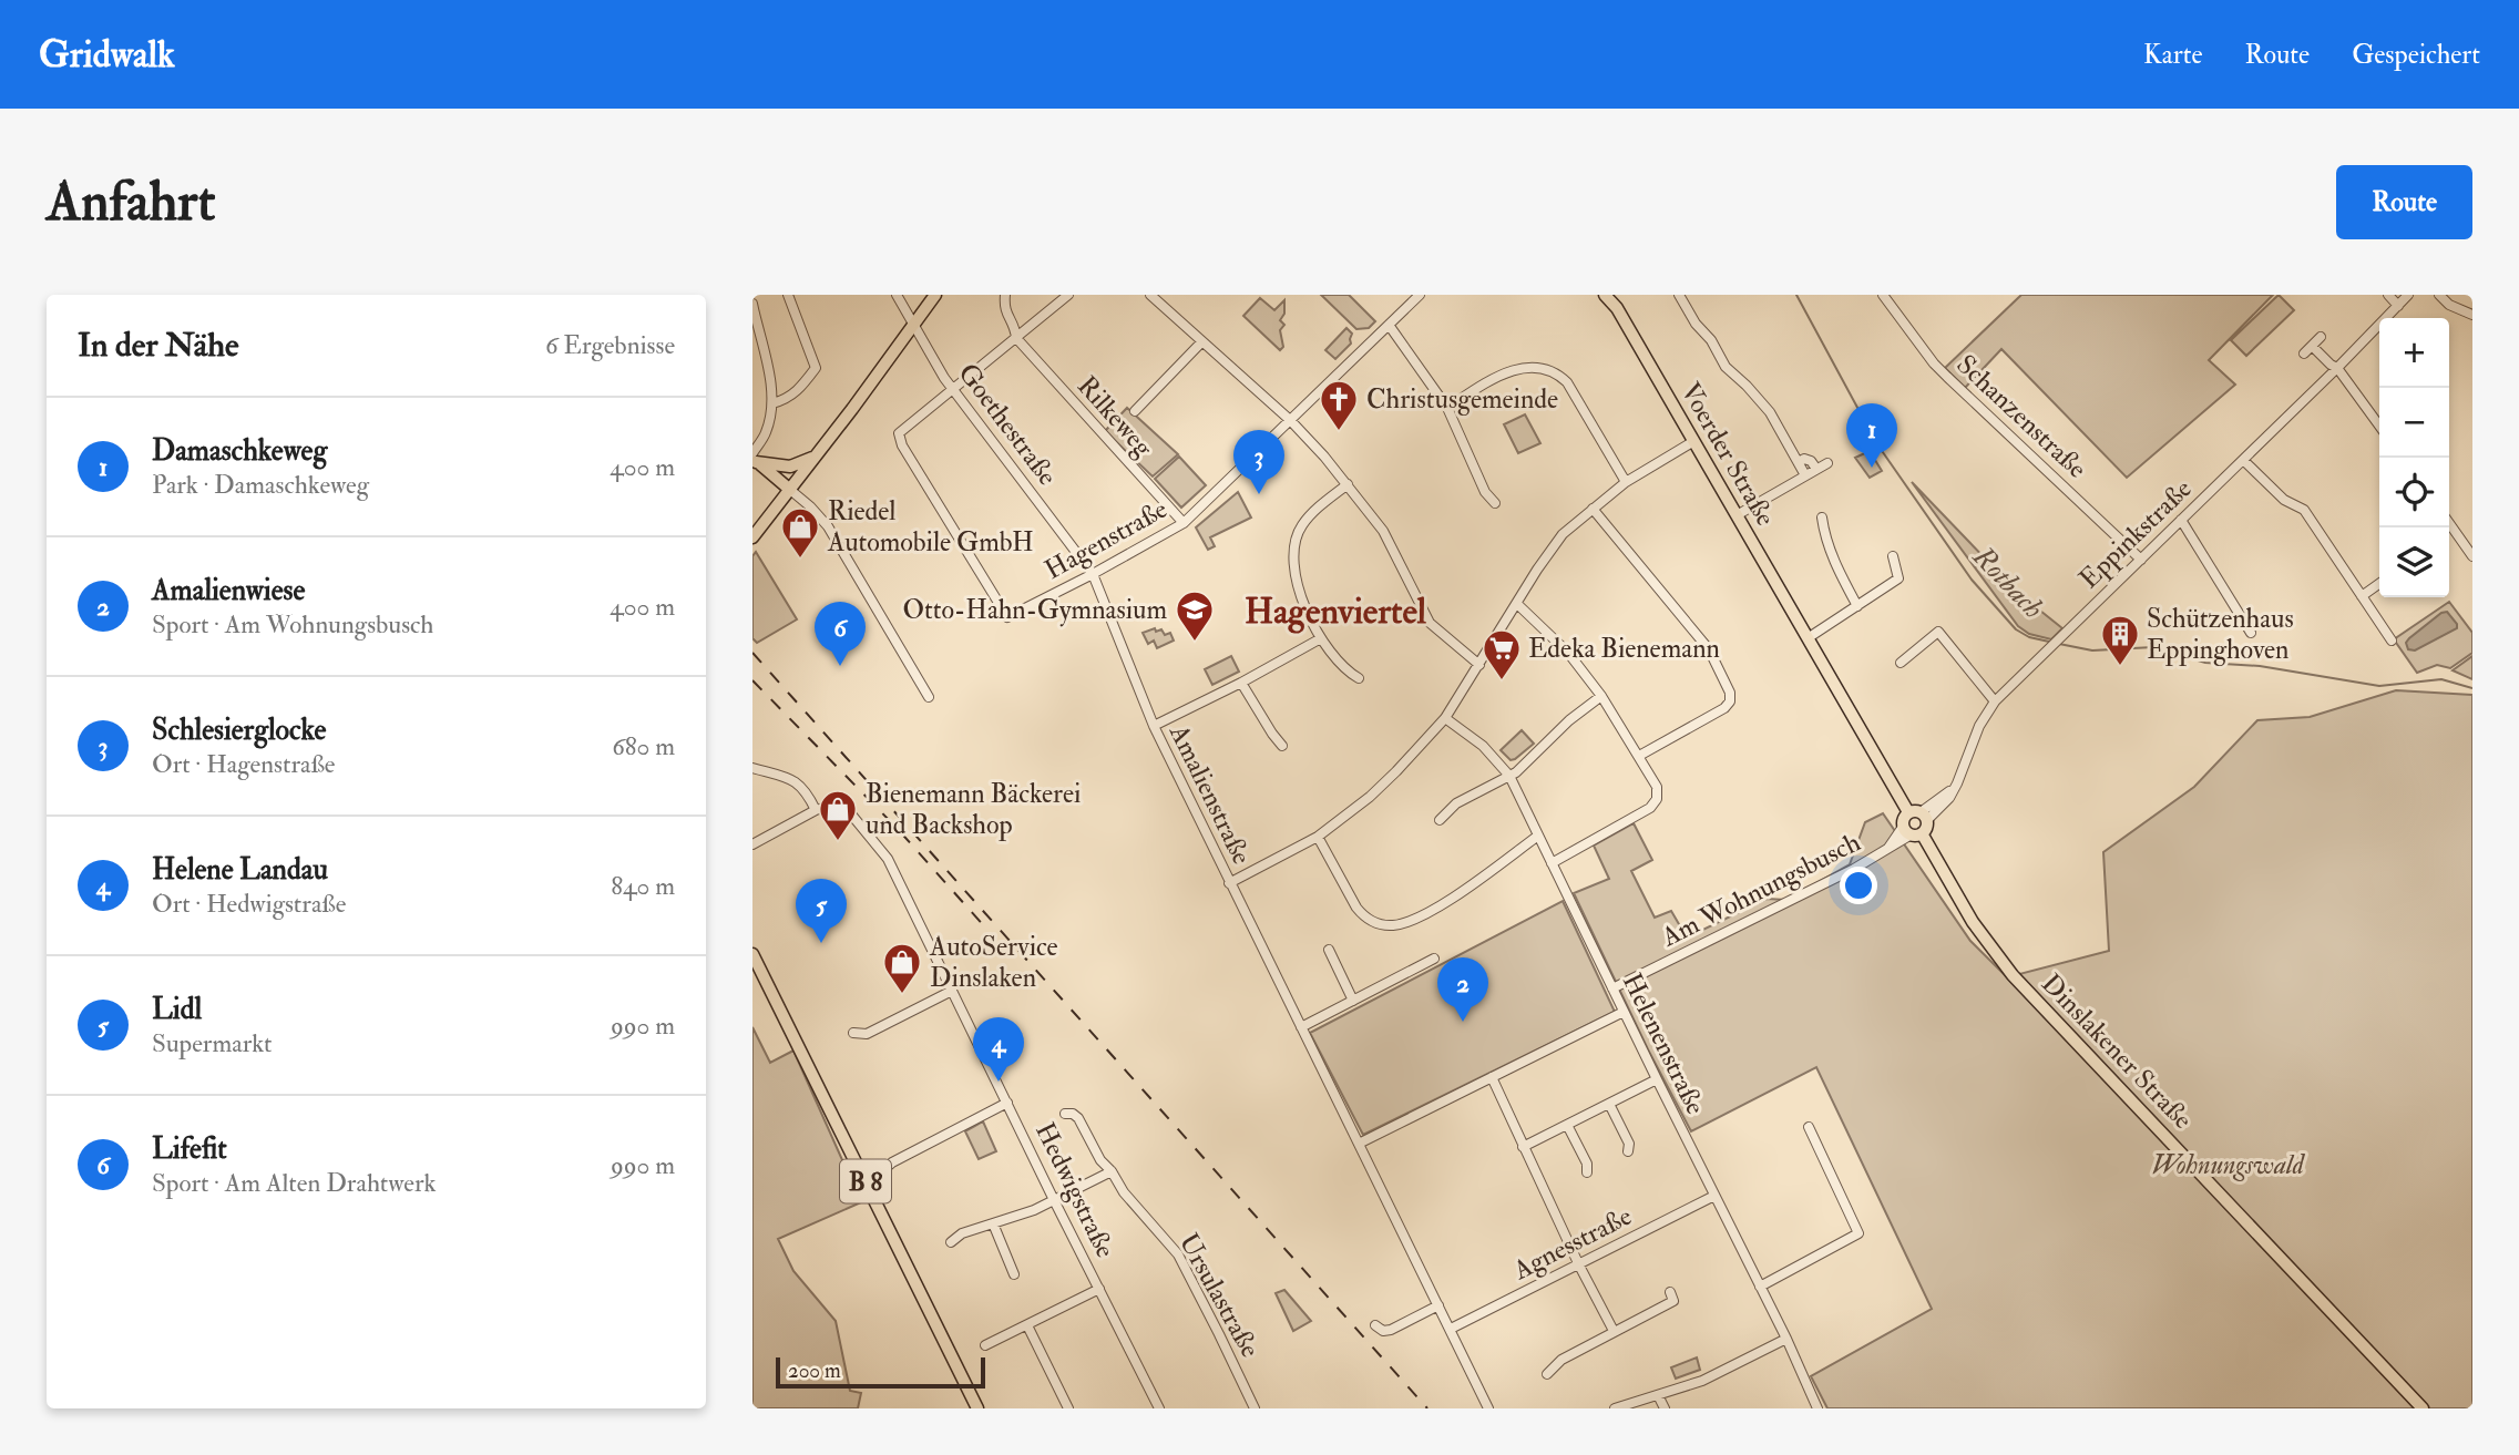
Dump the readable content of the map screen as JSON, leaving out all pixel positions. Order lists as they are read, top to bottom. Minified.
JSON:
{"streets":{"main road":["Voerder Straße","Dinslakener Straße","B 8"],"street":["Rilkeweg","Schanzenstraße","Goethestraße","Eppinkstraße","Hagenstraße","Amalienstraße","Am Wohnungsbusch","Helenenstraße","Hedwigstraße","Agnesstraße","Ursulastraße"]},"crossings":[["Rilkeweg","Hagenstraße"],["Schanzenstraße","Eppinkstraße"],["Goethestraße","Hagenstraße"],["Goethestraße","Amalienstraße"],["Voerder Straße","Eppinkstraße"],["Hagenstraße","Amalienstraße"],["Amalienstraße","Agnesstraße"],["Am Wohnungsbusch","Helenenstraße"],["Am Wohnungsbusch","Dinslakener Straße"],["Helenenstraße","Agnesstraße"]],"districts":["Hagenviertel"],"water":["Rotbach"],"parks":["Wohnungswald"],"places":{"church":["Christusgemeinde"],"shop":["Riedel Automobile GmbH","Bienemann Bäckerei und Backshop","AutoService Dinslaken"],"school or university":["Otto-Hahn-Gymnasium"],"building":["Schützenhaus Eppinghoven"],"supermarket":["Edeka Bienemann"]},"scale_bar":"200 m","page":{"header":"Gridwalk","nav":["Karte","Route","Gespeichert"],"buttons":"Route","title":"Anfahrt","heading":["In der Nähe","6 Ergebnisse"],"map_buttons":["+","−"],"list":[{"mark":"1","name":"Damaschkeweg","note":"Park · Damaschkeweg","value":"400 m"},{"mark":"2","name":"Amalienwiese","note":"Sport · Am Wohnungsbusch","value":"400 m"},{"mark":"3","name":"Schlesierglocke","note":"Ort · Hagenstraße","value":"680 m"},{"mark":"4","name":"Helene Landau","note":"Ort · Hedwigstraße","value":"840 m"},{"mark":"5","name":"Lidl","note":"Supermarkt","value":"990 m"},{"mark":"6","name":"Lifefit","note":"Sport · Am Alten Drahtwerk","value":"990 m"}],"pins":["1","3","6","5","2","4"],"scale":"200 m"}}
